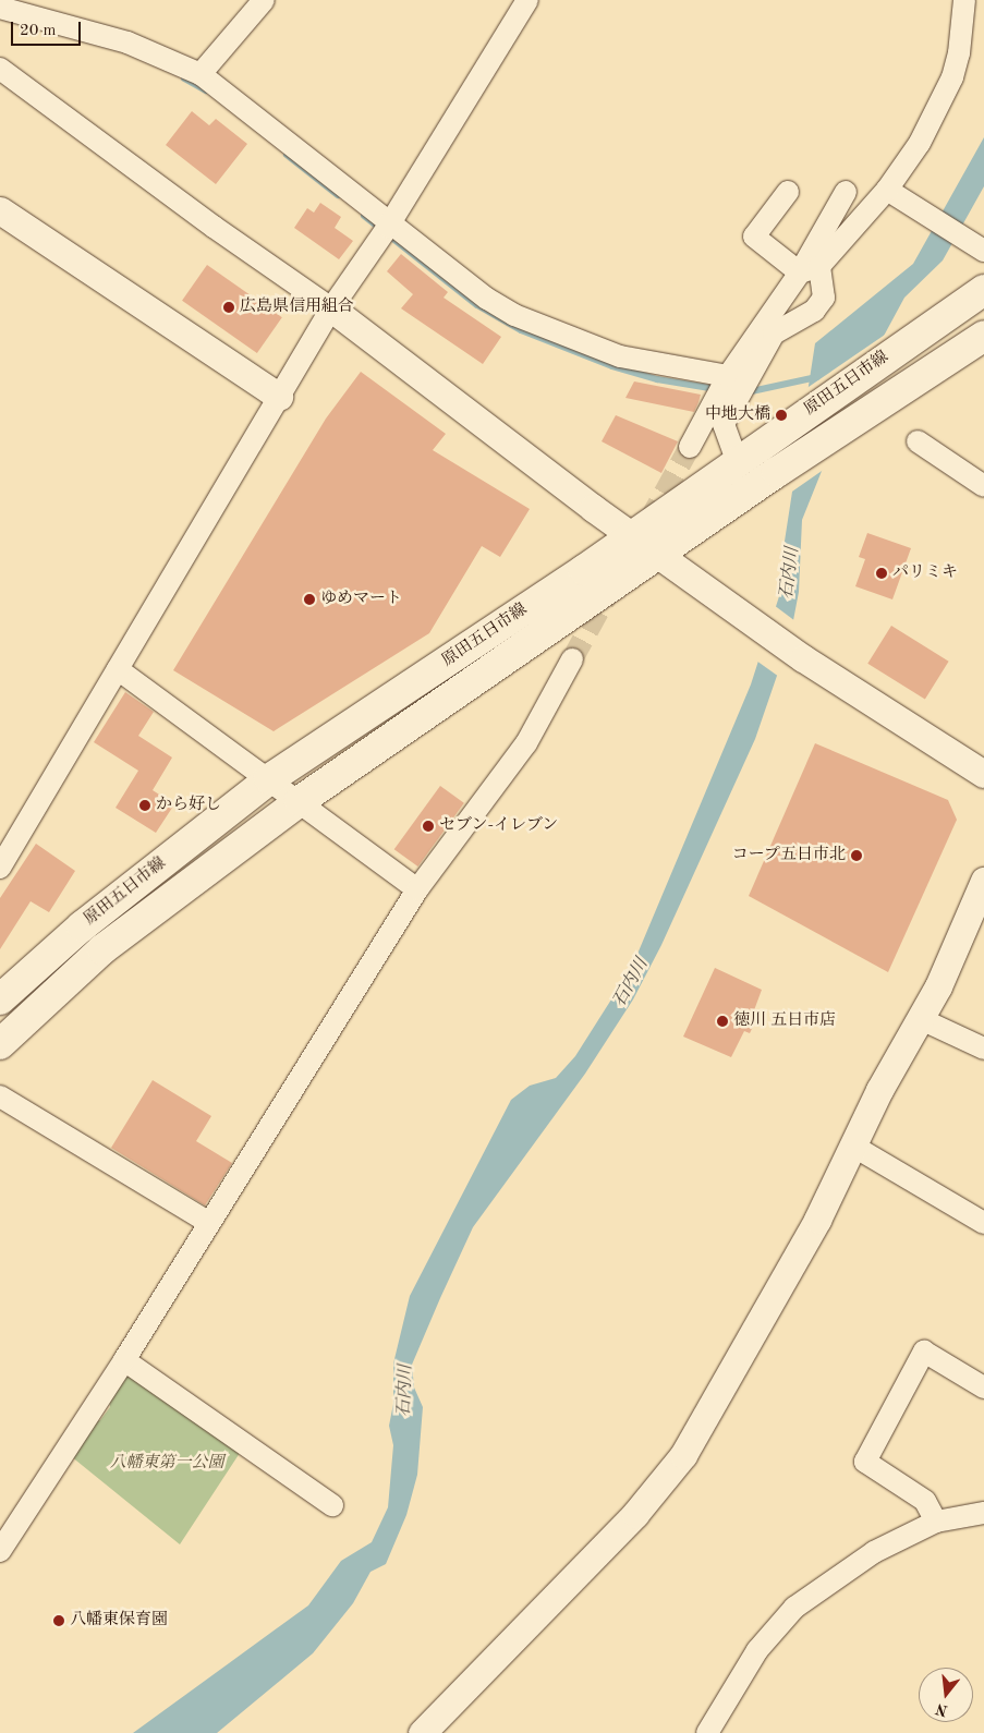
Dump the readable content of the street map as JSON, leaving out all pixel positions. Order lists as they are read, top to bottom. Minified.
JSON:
{"streets":{"main road":["原田五日市線"]},"water":["石内川"],"parks":["八幡東第一公園"],"places":["広島県信用組合","中地大橋","パリミキ","ゆめマート","から好し","セブン-イレブン","コープ五日市北","徳川 五日市店","八幡東保育園"],"scale_bar":"20 m","north":"bottom"}
